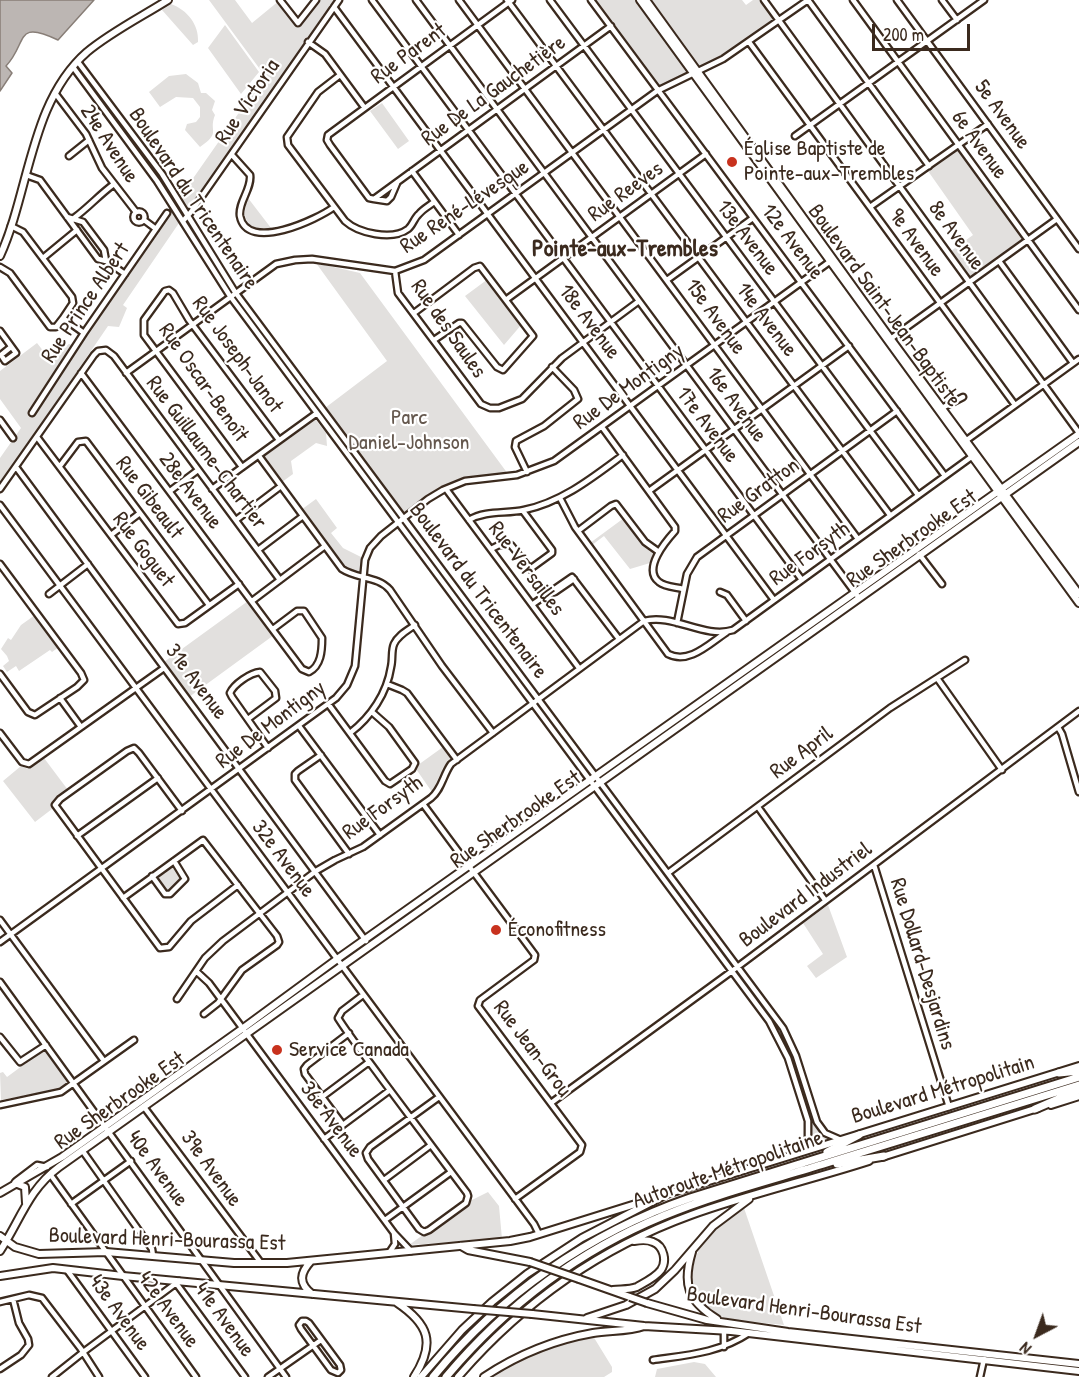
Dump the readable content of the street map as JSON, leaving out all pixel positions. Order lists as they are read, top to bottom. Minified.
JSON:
{"streets":{"highway":["Autoroute Métropolitaine"],"main road":["Boulevard Saint-Jean-Baptiste","Rue Sherbrooke Est","Boulevard Métropolitain","Boulevard Henri-Bourassa Est"],"street":["Rue Parent","Rue De La Gauchetière","Rue Victoria","5e Avenue","24e Avenue","6e Avenue","Rue Reeves","Boulevard du Tricentenaire","Rue René-Lévesque","8e Avenue","13e Avenue","12e Avenue","9e Avenue","Rue Prince Albert","15e Avenue","14e Avenue","18e Avenue","Rue des Saules","Rue Joseph-Janot","Rue Oscar-Benoît","Rue De Montigny","16e Avenue","17e Avenue","Rue Guillaume-Chartier","28e Avenue","Rue Gratton","Rue Gibeault","Rue Goguet","Rue Forsyth","Rue Versailles","31e Avenue","Rue April","32e Avenue","Boulevard Industriel","Rue Dollard-Desjardins","Rue Jean-Grou","36e Avenue","40e Avenue","39e Avenue","42e Avenue","43e Avenue","41e Avenue"]},"crossings":[["Rue Parent","Rue De La Gauchetière"],["Rue Parent","15e Avenue"],["Rue Parent","14e Avenue"],["Rue Parent","18e Avenue"],["Rue Parent","16e Avenue"],["Rue Parent","17e Avenue"],["Rue De La Gauchetière","13e Avenue"],["Rue De La Gauchetière","12e Avenue"],["Rue De La Gauchetière","15e Avenue"],["Rue De La Gauchetière","14e Avenue"],["Rue De La Gauchetière","18e Avenue"],["Rue De La Gauchetière","16e Avenue"],["Rue De La Gauchetière","17e Avenue"],["Rue Victoria","Boulevard du Tricentenaire"],["Rue Victoria","18e Avenue"],["24e Avenue","Rue Prince Albert"],["Rue Reeves","13e Avenue"],["Rue Reeves","12e Avenue"],["Rue Reeves","15e Avenue"],["Rue Reeves","14e Avenue"],["Rue Reeves","18e Avenue"],["Rue Reeves","16e Avenue"],["Rue Reeves","17e Avenue"],["Boulevard du Tricentenaire","Rue René-Lévesque"],["Boulevard du Tricentenaire","Rue De Montigny"],["Boulevard du Tricentenaire","Rue Sherbrooke Est"],["Boulevard du Tricentenaire","Rue Forsyth"],["Boulevard du Tricentenaire","Rue April"],["Boulevard du Tricentenaire","Boulevard Industriel"],["Boulevard du Tricentenaire","Boulevard Métropolitain"],["Rue René-Lévesque","8e Avenue"],["Rue René-Lévesque","13e Avenue"],["Rue René-Lévesque","12e Avenue"],["Rue René-Lévesque","9e Avenue"],["Rue René-Lévesque","Boulevard Saint-Jean-Baptiste"],["Rue René-Lévesque","15e Avenue"],["Rue René-Lévesque","14e Avenue"],["Rue René-Lévesque","18e Avenue"],["Rue René-Lévesque","Rue des Saules"],["Rue René-Lévesque","Rue Joseph-Janot"],["Rue René-Lévesque","Rue Oscar-Benoît"],["Rue René-Lévesque","16e Avenue"],["Rue René-Lévesque","17e Avenue"],["Rue René-Lévesque","Rue Guillaume-Chartier"],["8e Avenue","Rue Sherbrooke Est"],["13e Avenue","Rue De Montigny"],["13e Avenue","Rue Gratton"],["13e Avenue","Rue Forsyth"],["12e Avenue","Rue De Montigny"],["12e Avenue","Rue Gratton"],["12e Avenue","Rue Forsyth"],["Boulevard Saint-Jean-Baptiste","Rue De Montigny"],["Boulevard Saint-Jean-Baptiste","Rue Sherbrooke Est"],["Boulevard Saint-Jean-Baptiste","Rue Forsyth"],["15e Avenue","Rue De Montigny"],["15e Avenue","Rue Gratton"],["15e Avenue","Rue Forsyth"],["14e Avenue","Rue De Montigny"],["14e Avenue","Rue Gratton"],["14e Avenue","Rue Forsyth"],["18e Avenue","Rue De Montigny"],["18e Avenue","Rue Gratton"],["18e Avenue","Rue Forsyth"],["Rue Joseph-Janot","Rue Oscar-Benoît"],["Rue De Montigny","16e Avenue"],["Rue De Montigny","17e Avenue"],["Rue De Montigny","Rue Versailles"],["Rue De Montigny","31e Avenue"],["Rue De Montigny","32e Avenue"],["16e Avenue","Rue Gratton"],["16e Avenue","Rue Sherbrooke Est"],["16e Avenue","Rue Forsyth"],["17e Avenue","Rue Gratton"],["17e Avenue","Rue Forsyth"],["Rue Guillaume-Chartier","28e Avenue"],["28e Avenue","Rue Goguet"],["Rue Gibeault","Rue Goguet"],["Rue Sherbrooke Est","31e Avenue"],["Rue Sherbrooke Est","32e Avenue"],["Rue Sherbrooke Est","Rue Jean-Grou"],["Rue Sherbrooke Est","36e Avenue"],["Rue Sherbrooke Est","40e Avenue"],["Rue Sherbrooke Est","39e Avenue"],["Rue Sherbrooke Est","Boulevard Henri-Bourassa Est"],["Rue Sherbrooke Est","42e Avenue"],["Rue Forsyth","Rue Versailles"],["Rue Forsyth","31e Avenue"],["Rue Forsyth","32e Avenue"],["Rue Forsyth","36e Avenue"],["32e Avenue","Rue Jean-Grou"],["Boulevard Industriel","Rue Dollard-Desjardins"],["Boulevard Industriel","Rue Jean-Grou"],["Rue Dollard-Desjardins","Boulevard Métropolitain"],["36e Avenue","Boulevard Henri-Bourassa Est"],["40e Avenue","Boulevard Henri-Bourassa Est"],["39e Avenue","Boulevard Henri-Bourassa Est"],["Boulevard Henri-Bourassa Est","42e Avenue"],["Boulevard Henri-Bourassa Est","43e Avenue"],["Boulevard Henri-Bourassa Est","41e Avenue"]],"districts":["Pointe-aux-Trembles"],"parks":["Parc Daniel-Johnson"],"places":["Église Baptiste de Pointe-aux-Trembles","Éconofitness","Service Canada"],"scale_bar":"200 m","north":"bottom left"}
